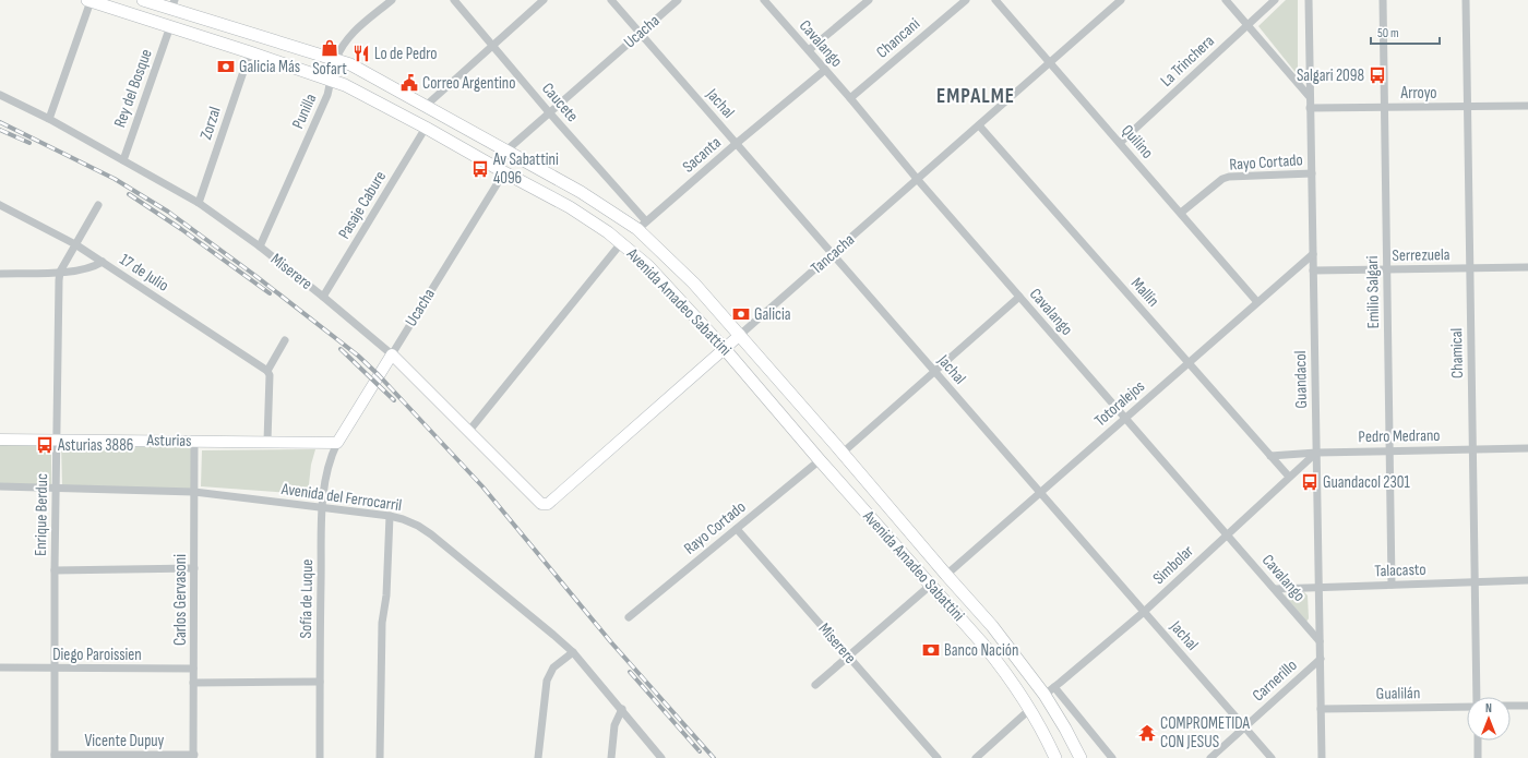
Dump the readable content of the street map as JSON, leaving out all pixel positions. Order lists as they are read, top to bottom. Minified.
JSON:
{"streets":{"main road":["Avenida Amadeo Sabattini"],"street":["Ucacha","Chancani","Cavalango","La Trinchera","Rey del Bosque","Arroyo","Caucete","Jachal","Punilla","Zorzal","Quilino","Sacanta","Rayo Cortado","Pasaje Cabure","Tancacha","Serrezuela","Miserere","17 de Julio","Mallín","Emilio Salgari","Chamical","Guandacol","Totoralejos","Pedro Medrano","Asturias","Avenida del Ferrocarril","Enrique Berduc","Simbolar","Talacasto","Sofía de Luque","Carlos Gervasoni","Diego Paroissien","Carnerillo","Gualilán","Vicente Dupuy"]},"crossings":[["Ucacha","Caucete"],["Ucacha","Jachal"],["Ucacha","Miserere"],["Ucacha","Avenida Amadeo Sabattini"],["Ucacha","Asturias"],["Ucacha","Sofía de Luque"],["Chancani","Cavalango"],["Cavalango","Sacanta"],["Cavalango","Tancacha"],["Cavalango","Guandacol"],["Cavalango","Totoralejos"],["Cavalango","Simbolar"],["Cavalango","Talacasto"],["La Trinchera","Quilino"],["Rey del Bosque","Miserere"],["Rey del Bosque","Avenida Amadeo Sabattini"],["Arroyo","Emilio Salgari"],["Arroyo","Chamical"],["Arroyo","Guandacol"],["Caucete","Sacanta"],["Caucete","Avenida Amadeo Sabattini"],["Jachal","Sacanta"],["Jachal","Tancacha"],["Jachal","Totoralejos"],["Jachal","Simbolar"],["Jachal","Carnerillo"],["Punilla","Miserere"],["Punilla","Avenida Amadeo Sabattini"],["Zorzal","Miserere"],["Zorzal","Avenida Amadeo Sabattini"],["Quilino","Rayo Cortado"],["Quilino","Tancacha"],["Quilino","Totoralejos"],["Sacanta","Avenida Amadeo Sabattini"],["Rayo Cortado","Miserere"],["Rayo Cortado","Avenida Amadeo Sabattini"],["Rayo Cortado","Guandacol"],["Pasaje Cabure","Miserere"],["Pasaje Cabure","Avenida Amadeo Sabattini"],["Tancacha","Miserere"],["Tancacha","Mallín"],["Tancacha","Avenida Amadeo Sabattini"],["Serrezuela","Emilio Salgari"],["Serrezuela","Chamical"],["Serrezuela","Guandacol"],["17 de Julio","Enrique Berduc"],["Mallín","Totoralejos"],["Mallín","Pedro Medrano"],["Mallín","Simbolar"],["Emilio Salgari","Pedro Medrano"],["Emilio Salgari","Talacasto"],["Avenida Amadeo Sabattini","Totoralejos"],["Avenida Amadeo Sabattini","Simbolar"],["Chamical","Pedro Medrano"],["Chamical","Talacasto"],["Guandacol","Totoralejos"],["Guandacol","Pedro Medrano"],["Guandacol","Simbolar"],["Guandacol","Talacasto"],["Guandacol","Carnerillo"],["Guandacol","Gualilán"],["Pedro Medrano","Simbolar"],["Asturias","Enrique Berduc"],["Asturias","Sofía de Luque"],["Asturias","Carlos Gervasoni"],["Avenida del Ferrocarril","Enrique Berduc"],["Avenida del Ferrocarril","Sofía de Luque"],["Avenida del Ferrocarril","Carlos Gervasoni"],["Enrique Berduc","Diego Paroissien"],["Enrique Berduc","Vicente Dupuy"],["Carlos Gervasoni","Diego Paroissien"],["Carlos Gervasoni","Vicente Dupuy"]],"districts":["EMPALME"],"places":{"shop":["Sofart"],"restaurant":["Lo de Pedro"],"bank":["Galicia Más","Galicia","Banco Nación"],"bus stop":["Salgari 2098","Av Sabattini 4096","Asturias 3886","Guandacol 2301"],"public building":["Correo Argentino"],"temple":["COMPROMETIDA CON JESUS"]},"scale_bar":"50 m","north":"top"}
